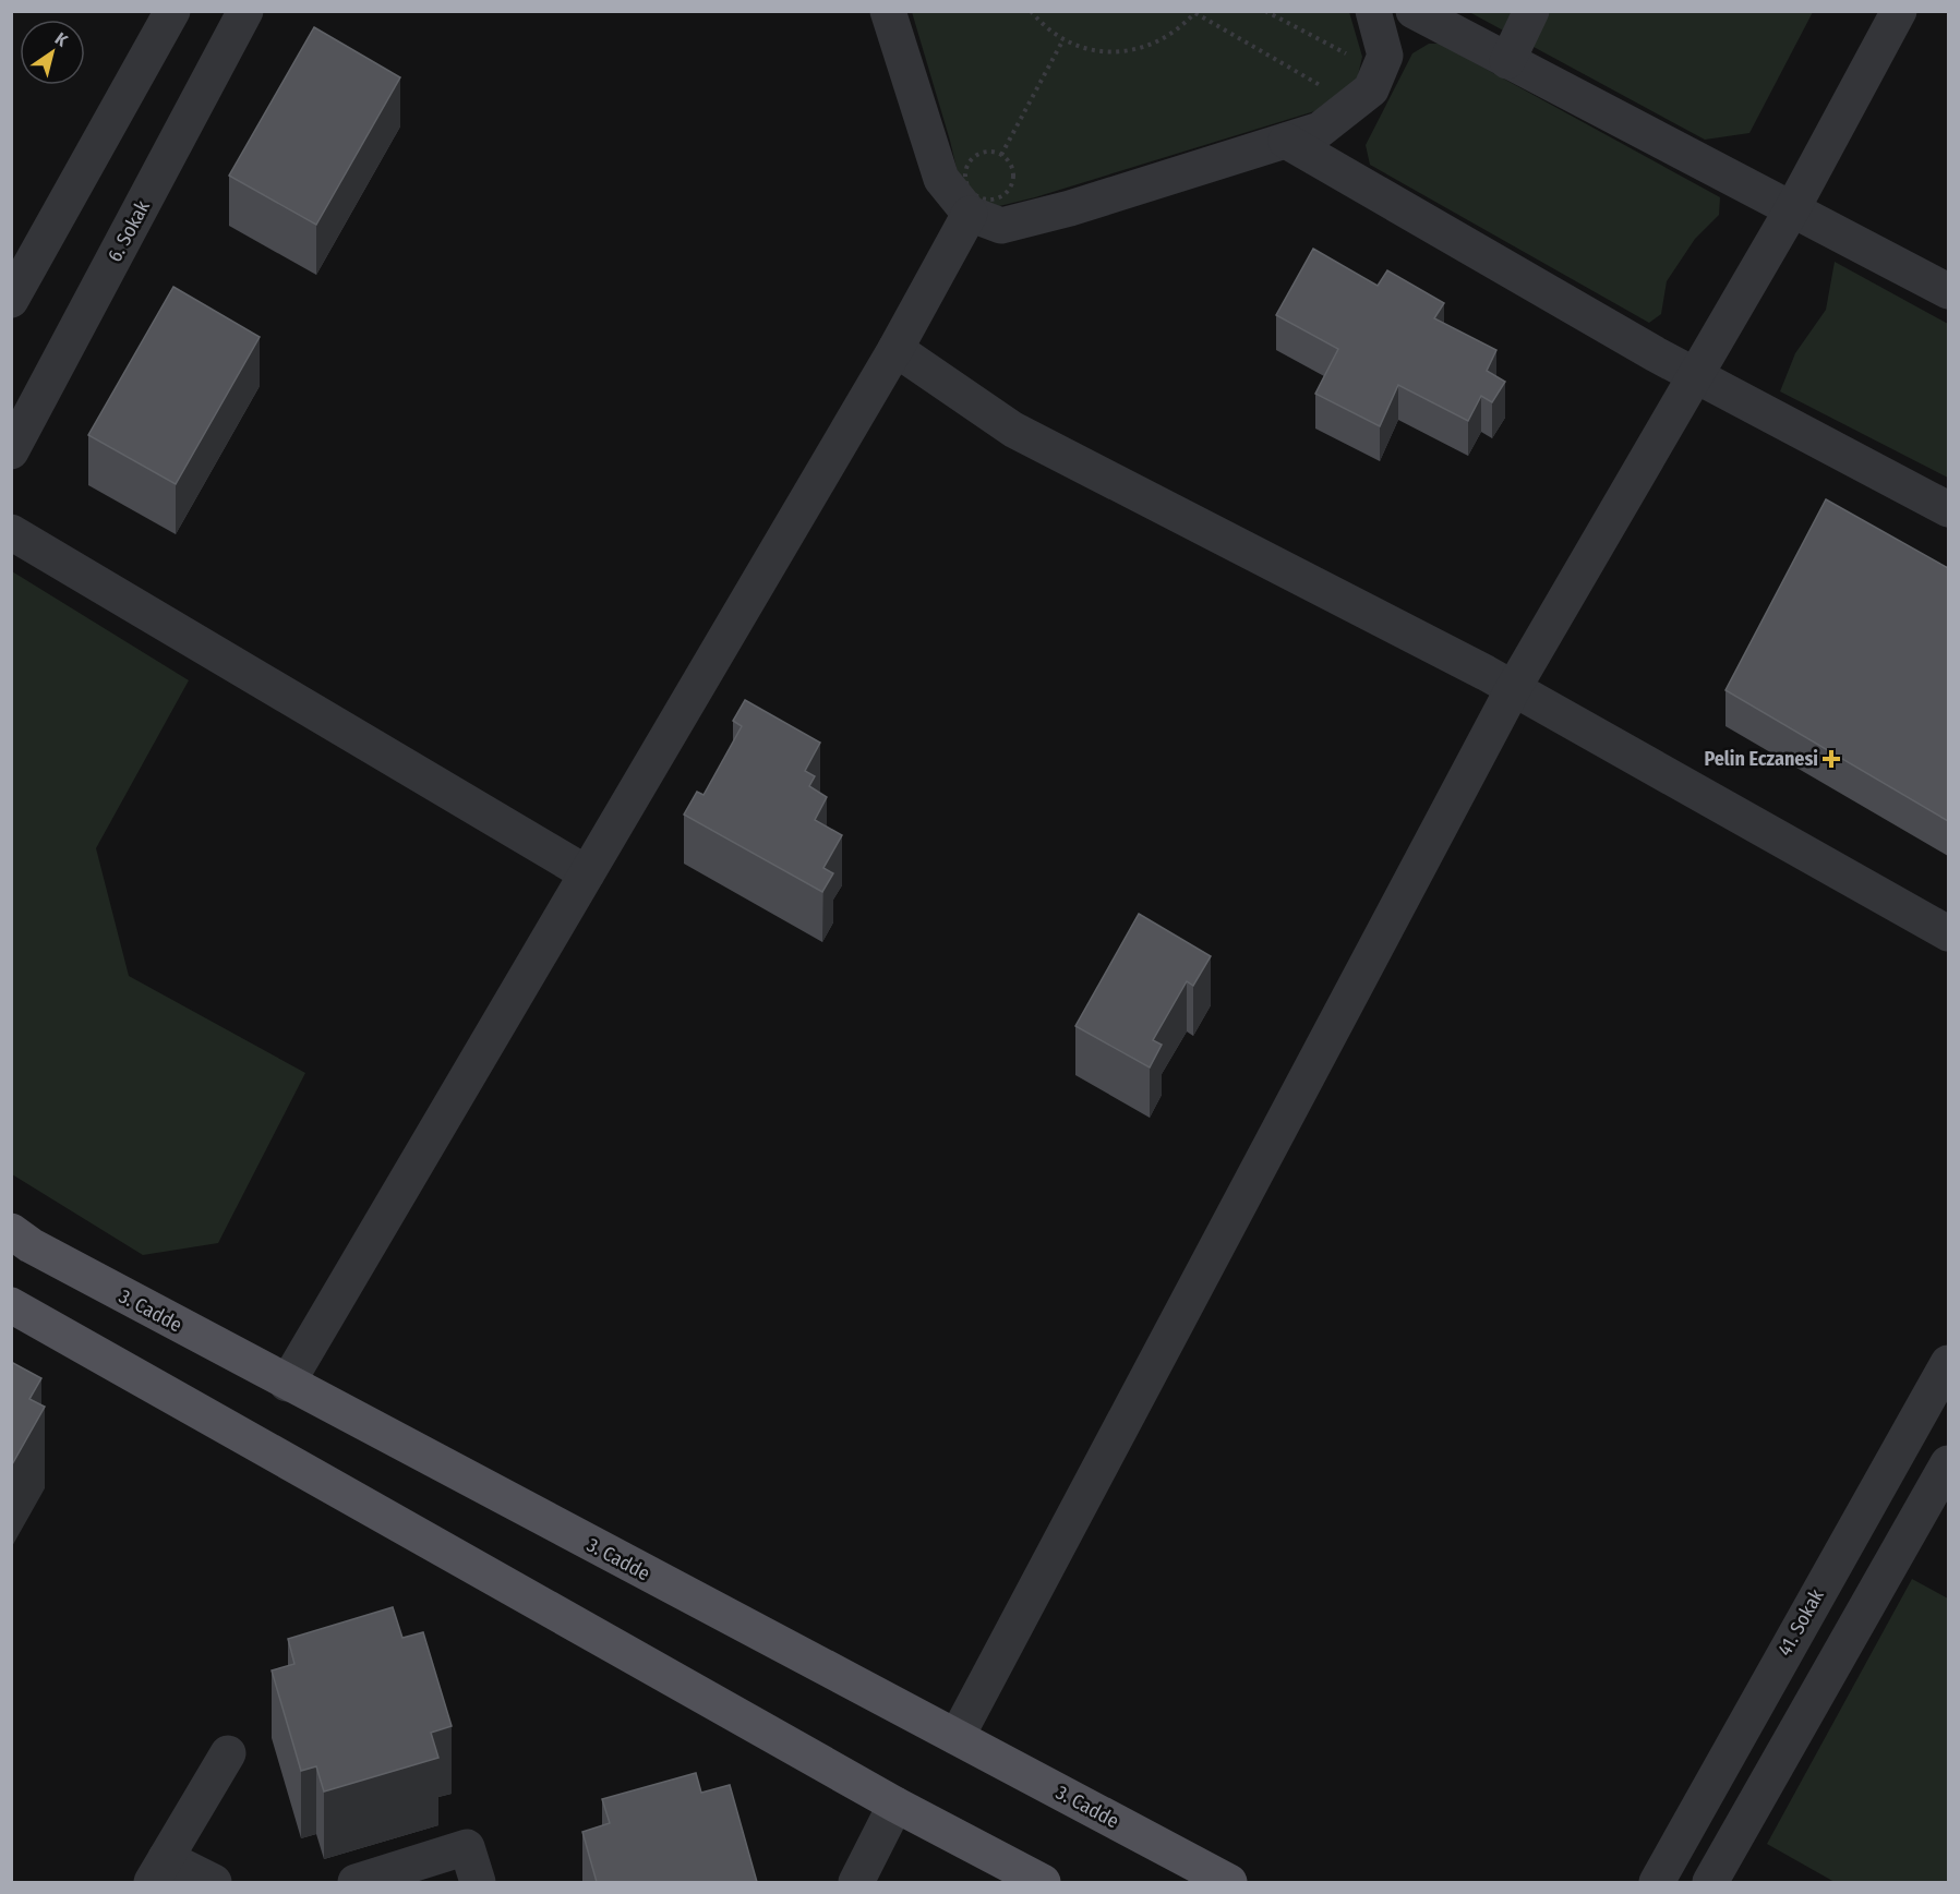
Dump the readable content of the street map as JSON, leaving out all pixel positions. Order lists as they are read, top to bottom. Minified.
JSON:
{"streets":{"main road":["3. Cadde"],"street":["6. Sokak","41. Sokak"]},"places":{"health":["Pelin Eczanesi"]},"north":"top right"}
